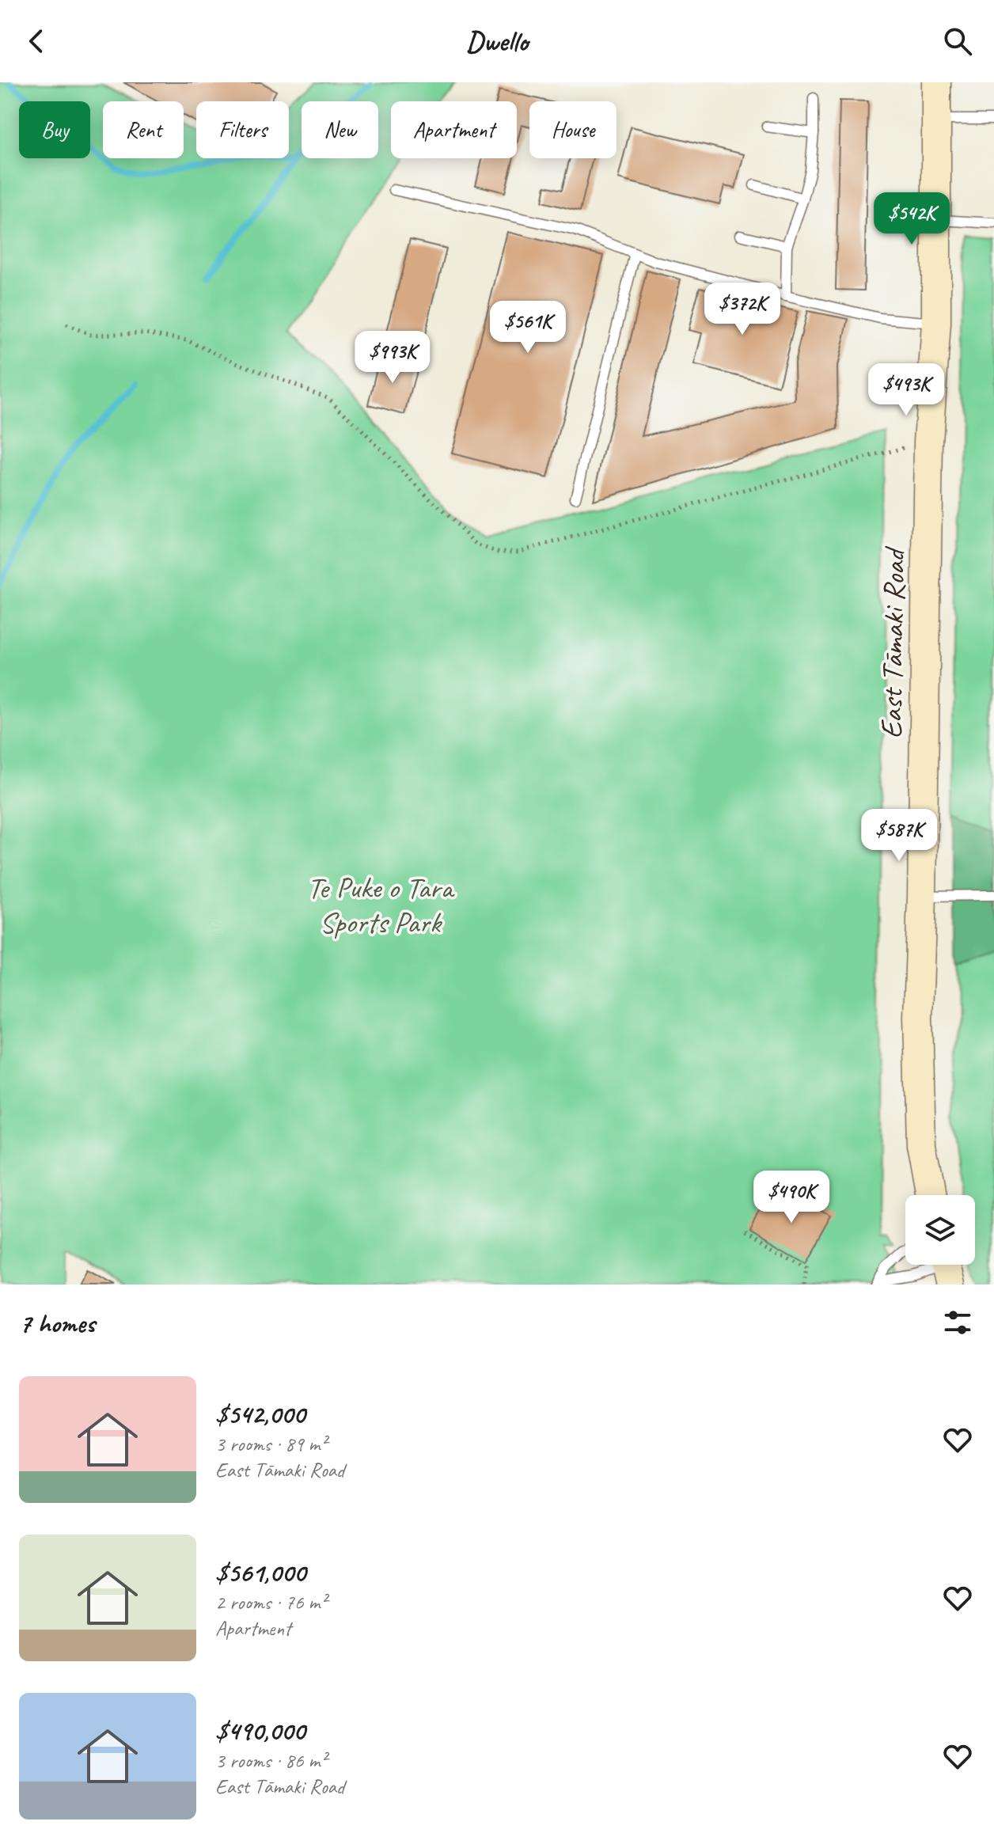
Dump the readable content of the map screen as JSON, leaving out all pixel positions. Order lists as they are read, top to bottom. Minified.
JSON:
{"streets":{"main road":["East Tāmaki Road"]},"parks":["Te Puke o Tara Sports Park"],"page":{"header":"Dwello","chip":["Buy","Rent","Filters","New","Apartment","House"],"price":["$542K","$372K","$561K","$993K","$493K","$587K","$490K"],"heading":"7 homes","list":[{"name":"$542,000","note":"3 rooms · 89 m² · East Tāmaki Road"},{"name":"$561,000","note":"2 rooms · 76 m² · Apartment"},{"name":"$490,000","note":"3 rooms · 86 m² · East Tāmaki Road"}]}}
